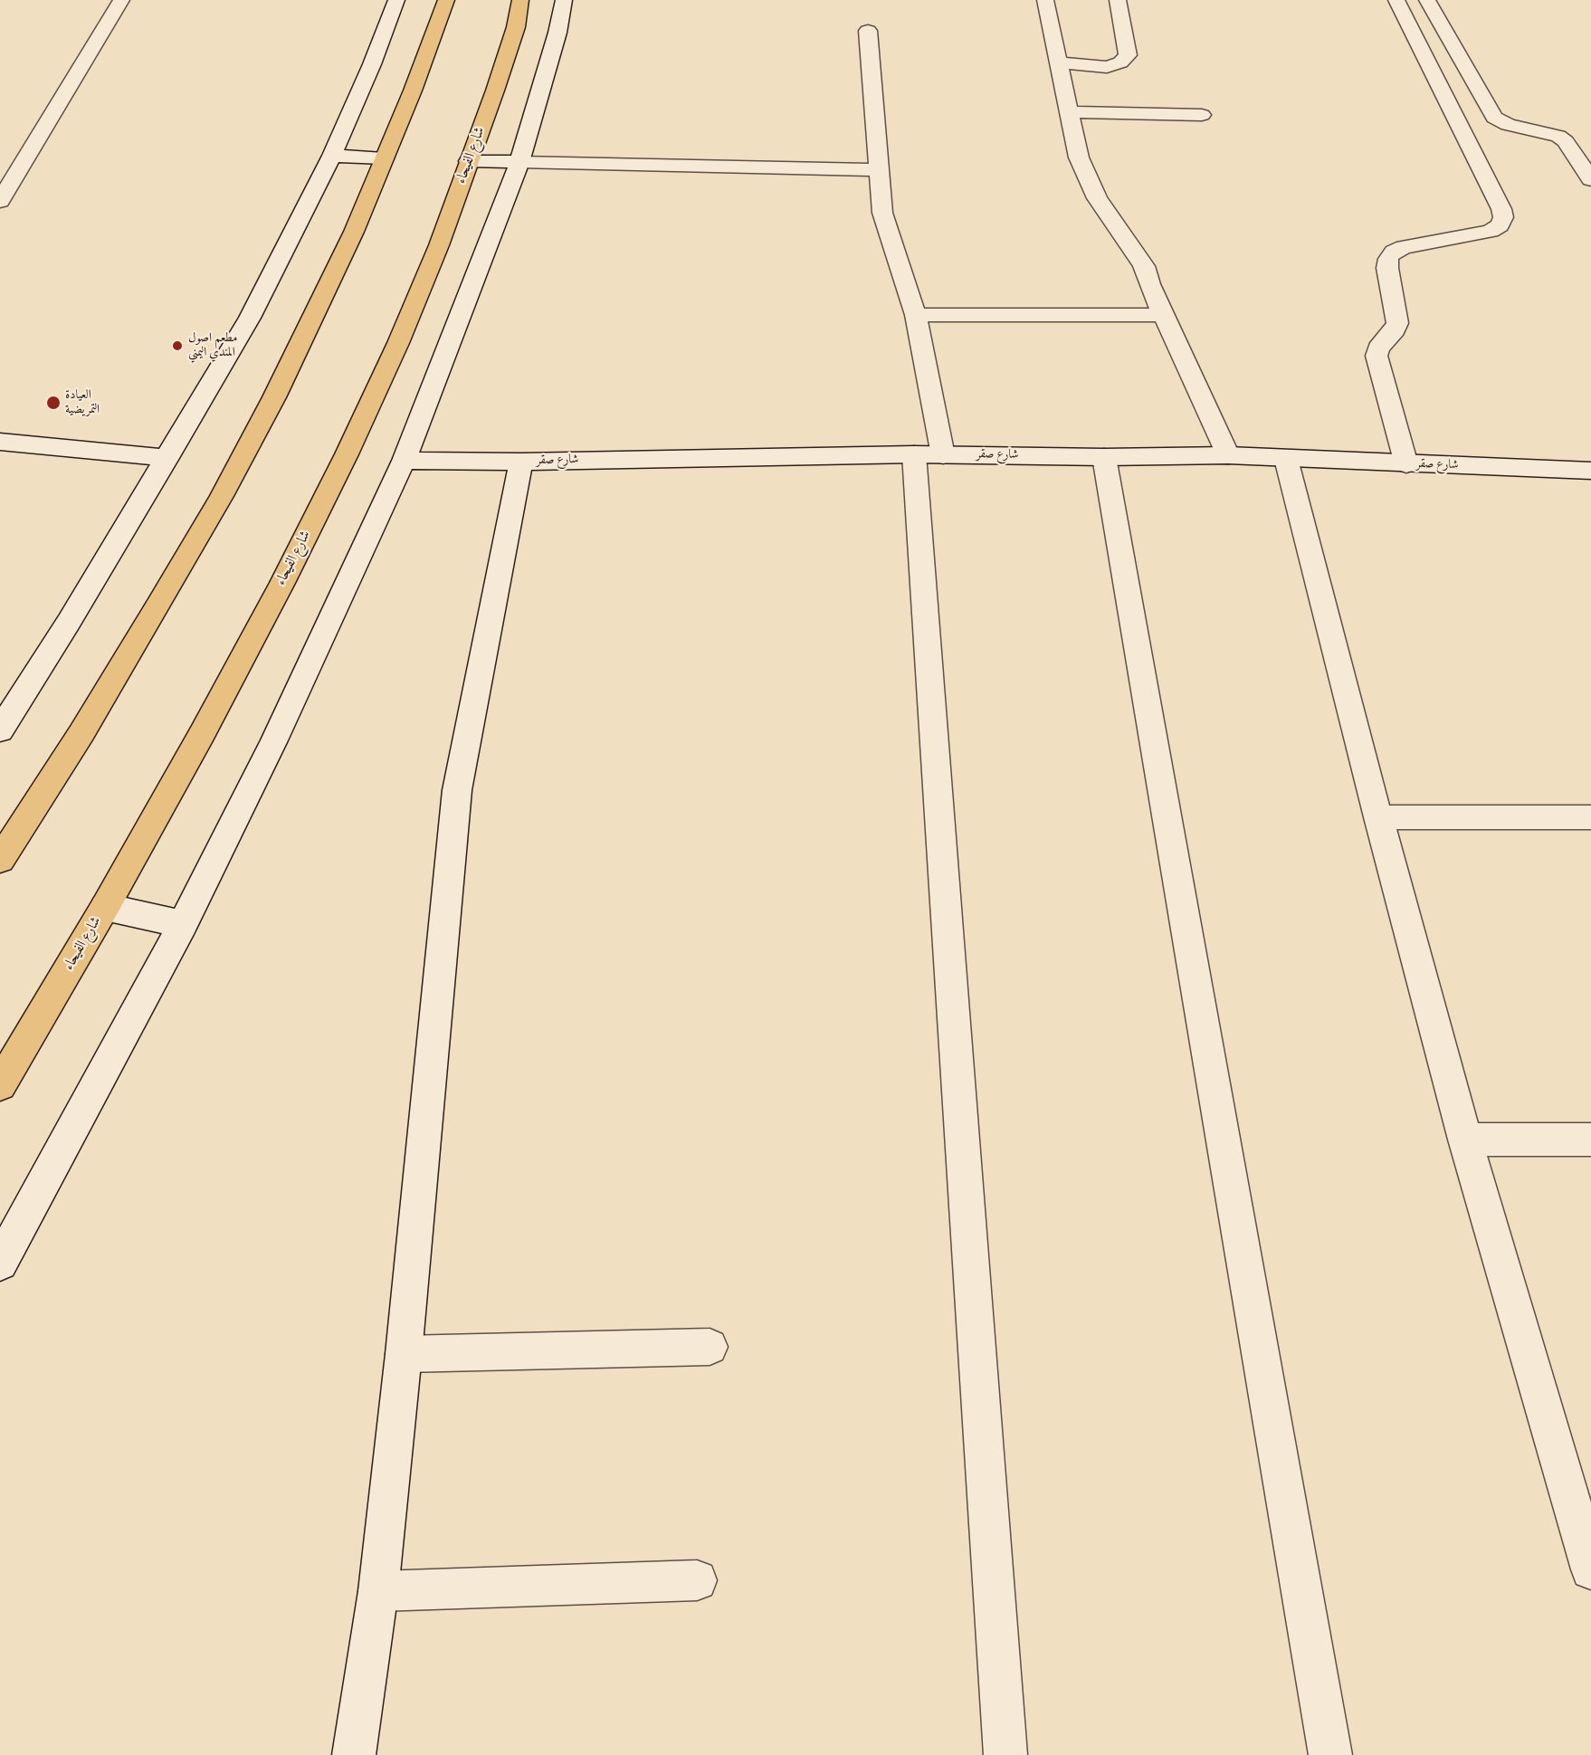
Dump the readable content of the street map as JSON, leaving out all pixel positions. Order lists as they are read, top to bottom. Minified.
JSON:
{"streets":{"highway":["شارع الفيحاء"],"street":["شارع صقر"]},"places":["مطعم اصول المندي اليمني","العيادة التمريضية"]}
